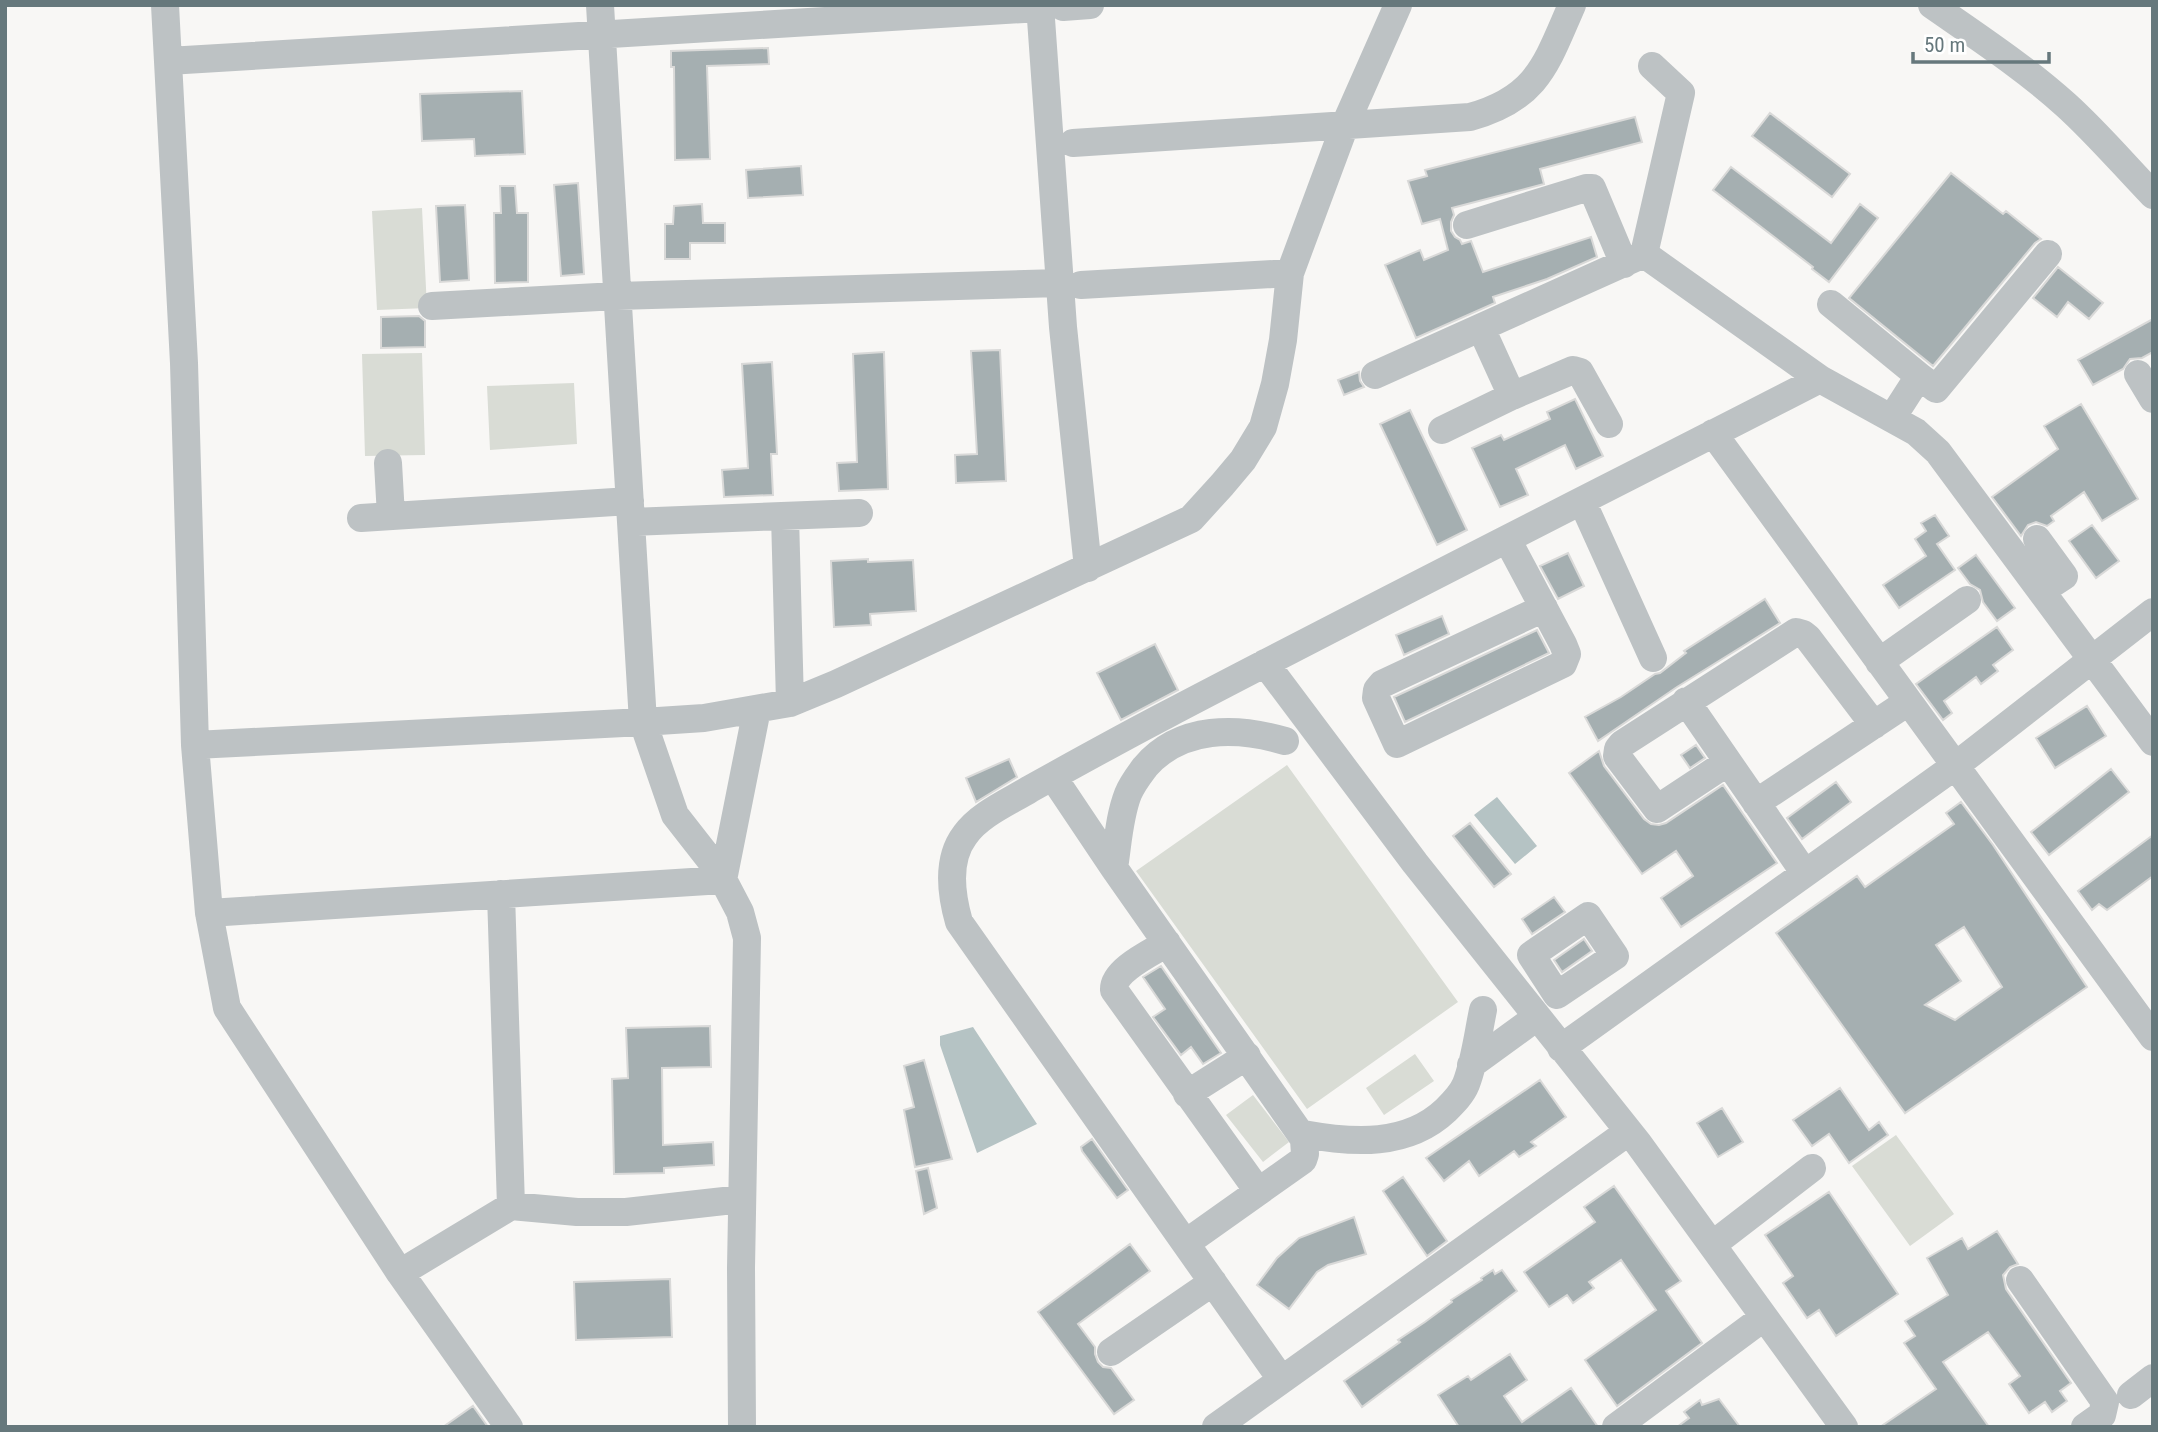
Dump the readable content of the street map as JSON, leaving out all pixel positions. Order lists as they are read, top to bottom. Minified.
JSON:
{"scale_bar":"50 m"}
